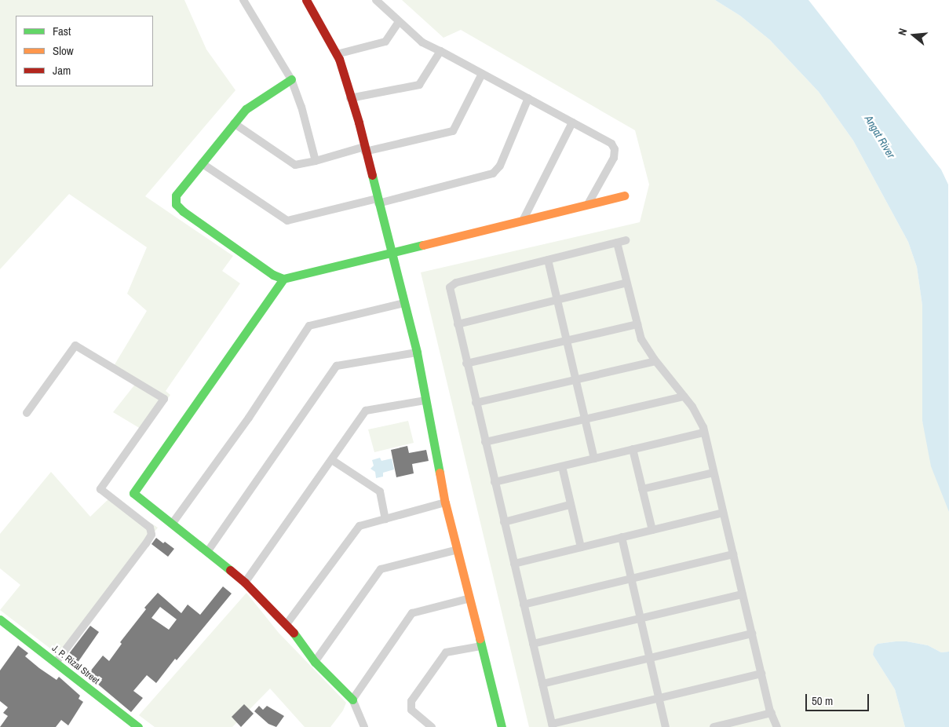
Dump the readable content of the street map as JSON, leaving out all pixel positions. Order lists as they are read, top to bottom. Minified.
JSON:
{"streets":{"street":["J. P. Rizal Street"]},"water":["Angat River"],"legend":["Fast","Slow","Jam"],"scale_bar":"50 m","north":"left"}
